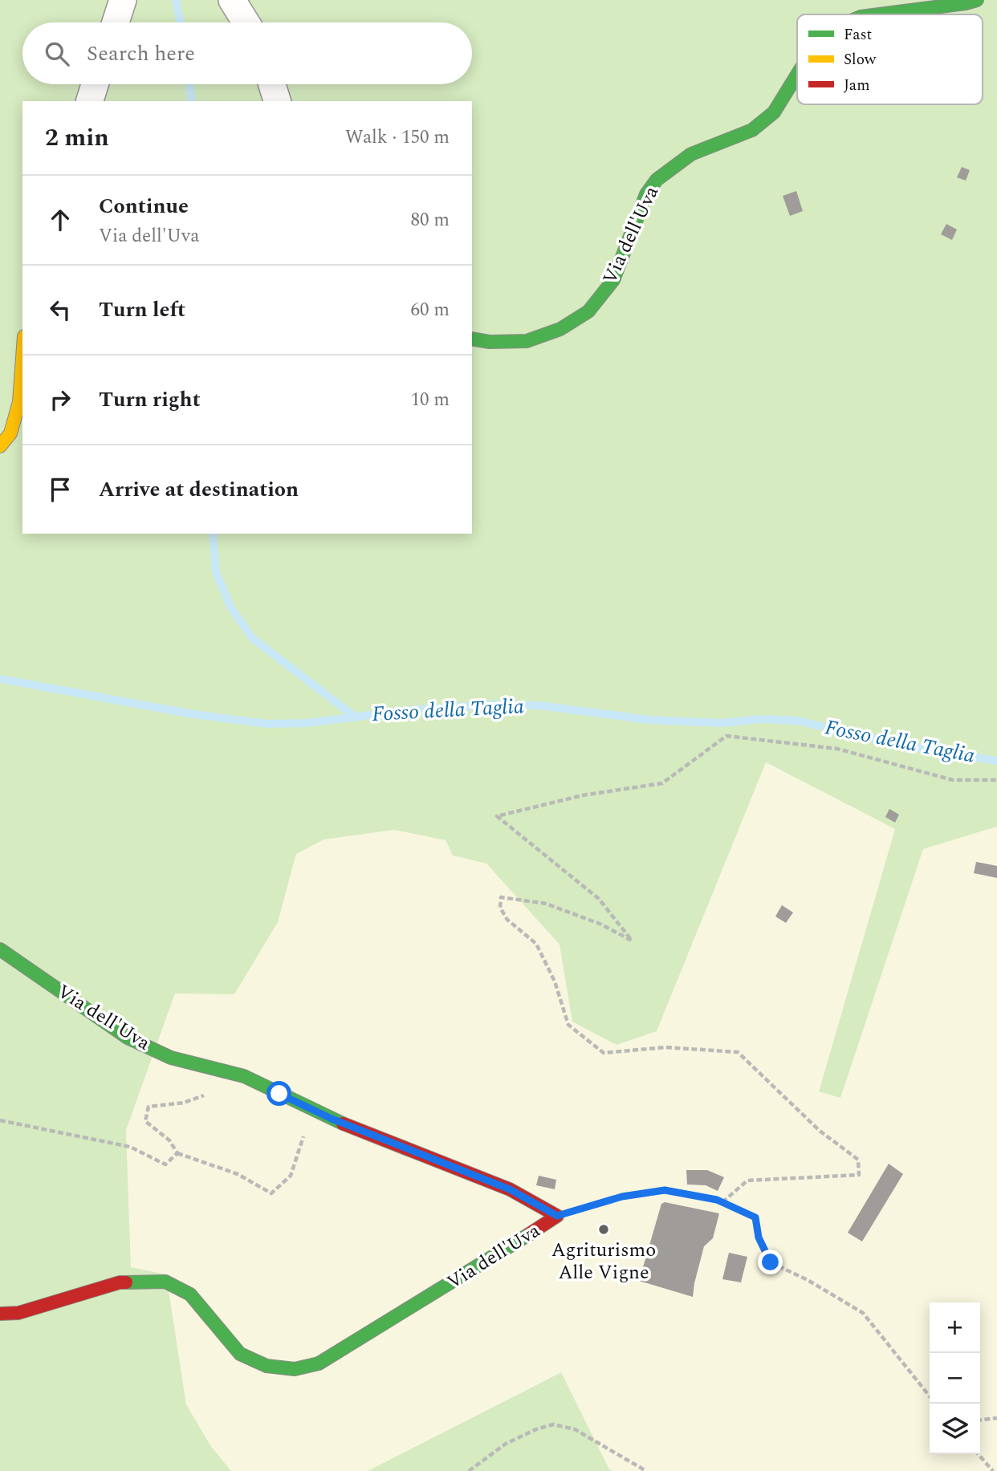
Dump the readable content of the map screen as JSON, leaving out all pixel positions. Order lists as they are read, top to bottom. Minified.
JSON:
{"streets":{"street":["Via dell'Uva"]},"water":["Fosso della Taglia"],"places":["Agriturismo Alle Vigne"],"legend":["Fast","Slow","Jam"],"page":{"search":"Search here","heading":["2 min","Walk · 150 m"],"list":[["Continue","Via dell'Uva","80 m"],["Turn left","60 m"],["Turn right","10 m"],"Arrive at destination"],"map_buttons":["+","−"]}}
